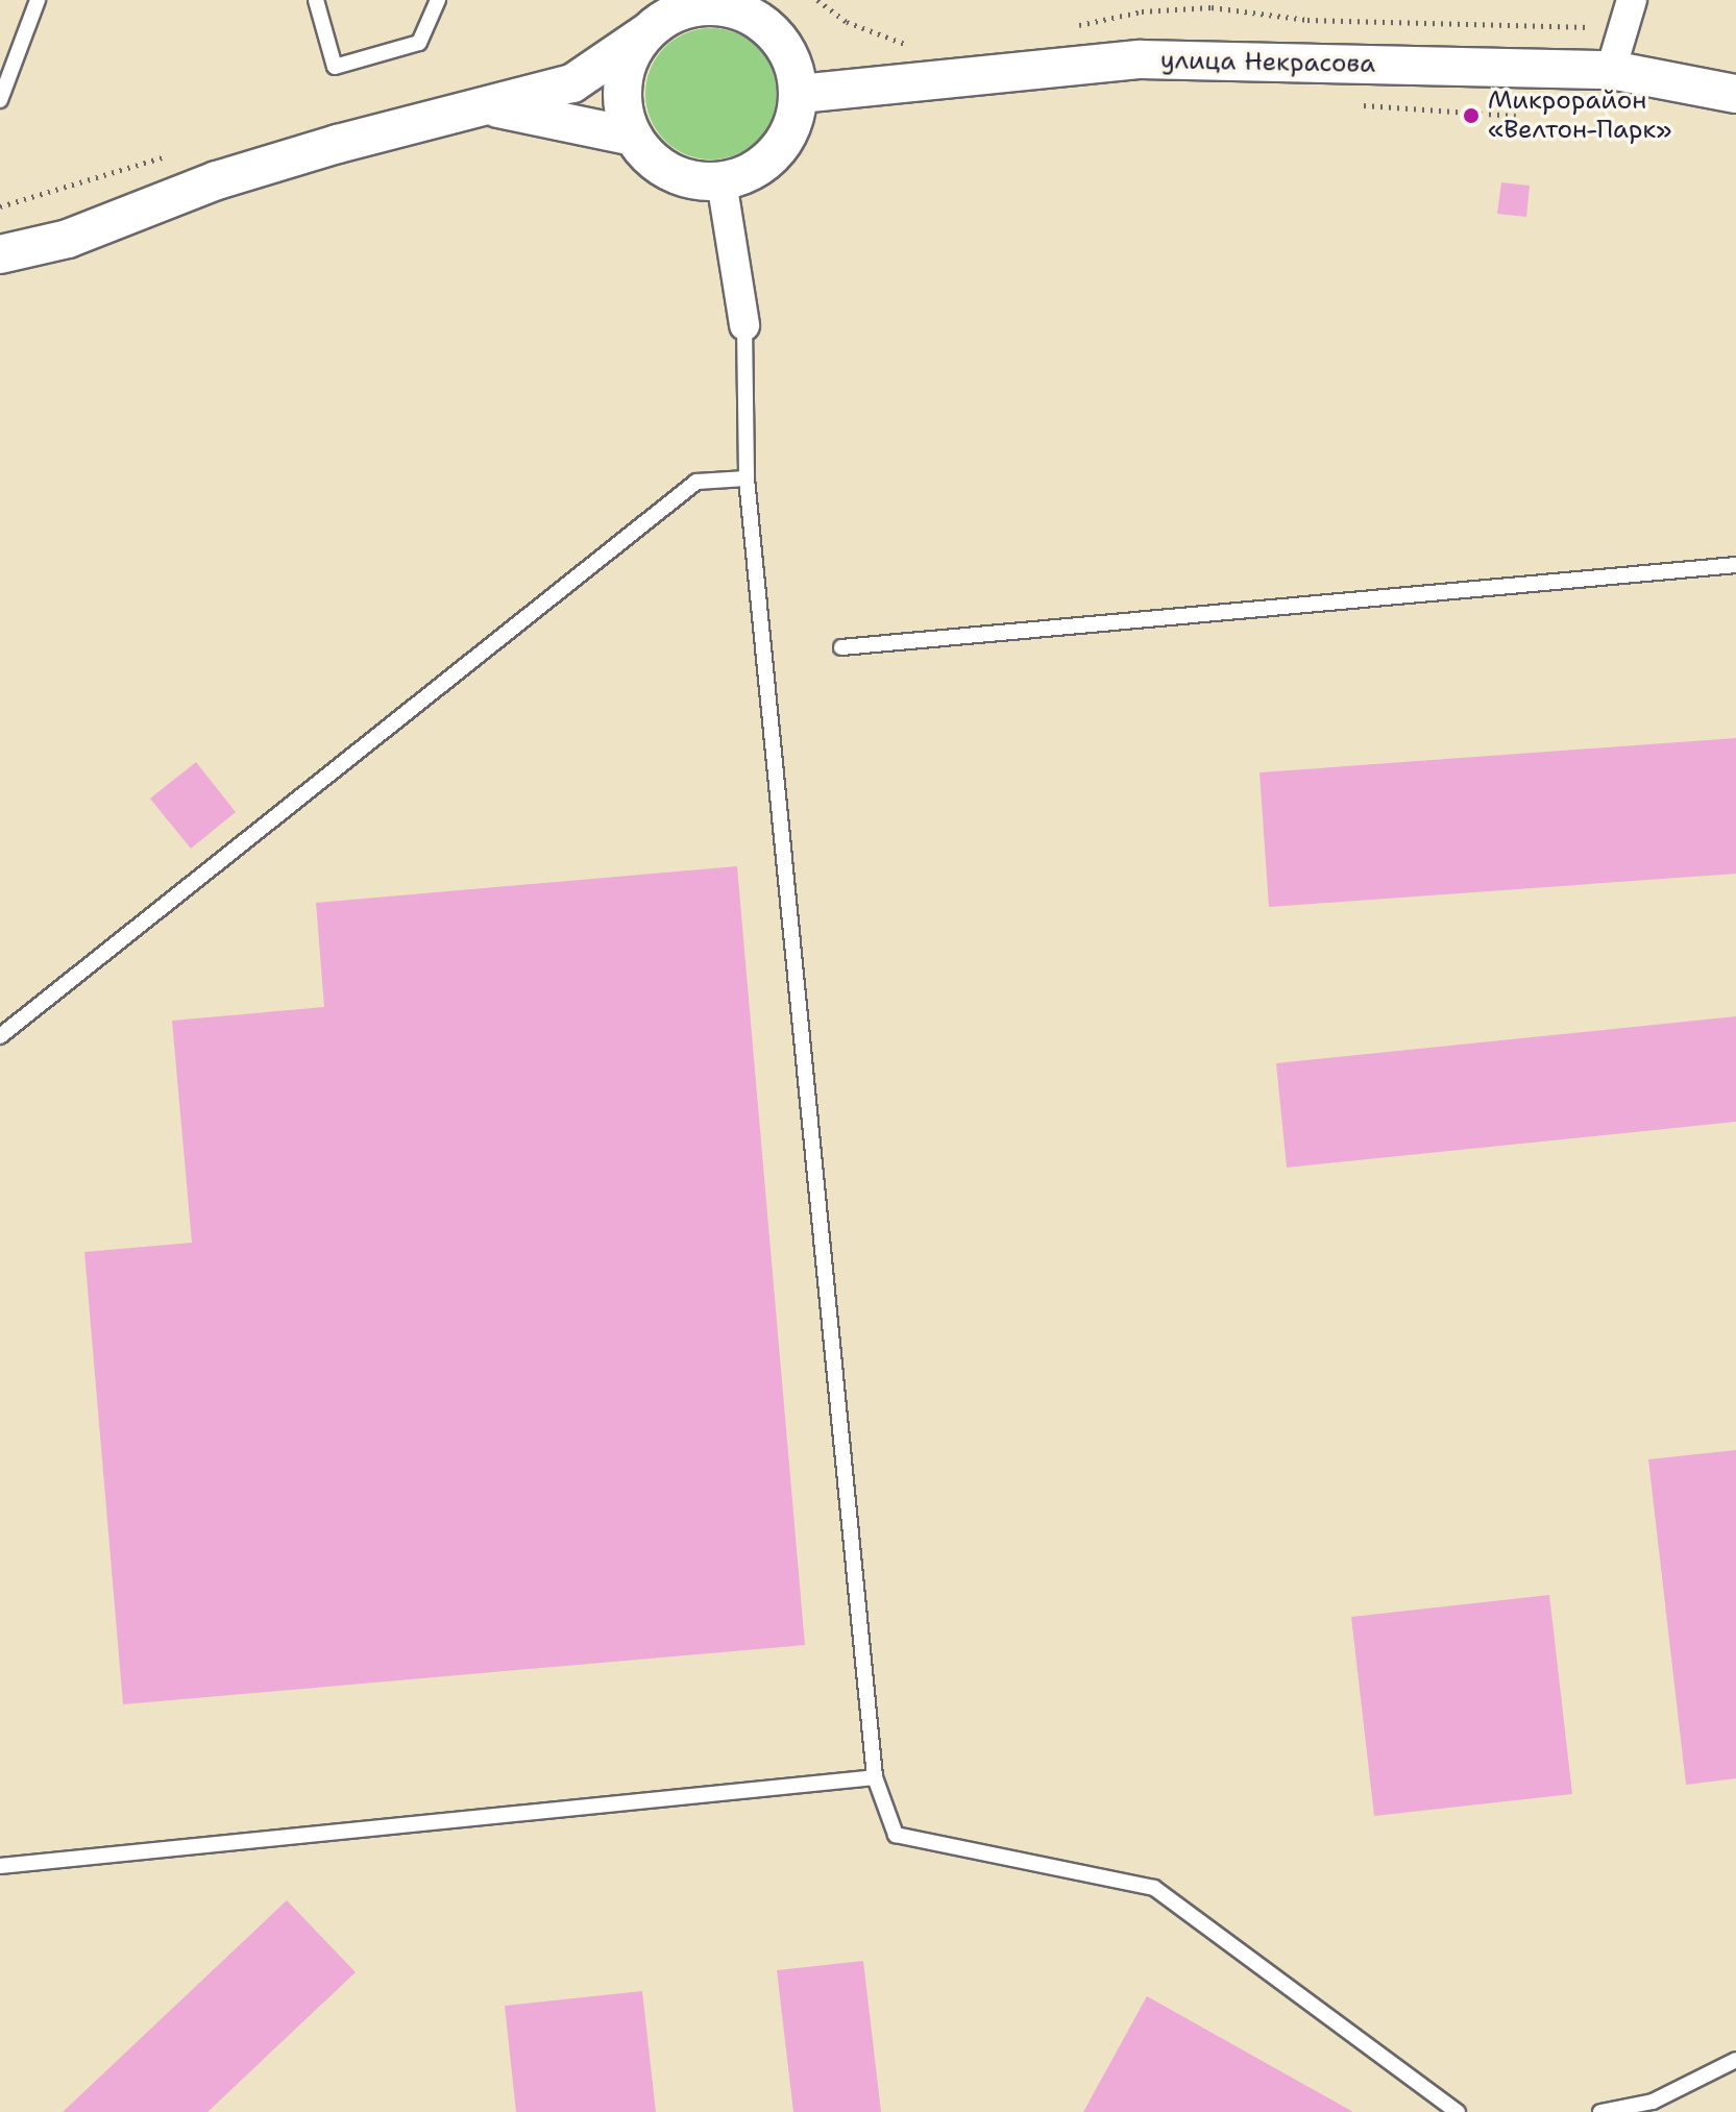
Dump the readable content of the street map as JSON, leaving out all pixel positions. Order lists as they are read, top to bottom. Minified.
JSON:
{"streets":{"street":["улица Некрасова"]},"places":["Микрорайон «Велтон-Парк»"]}
